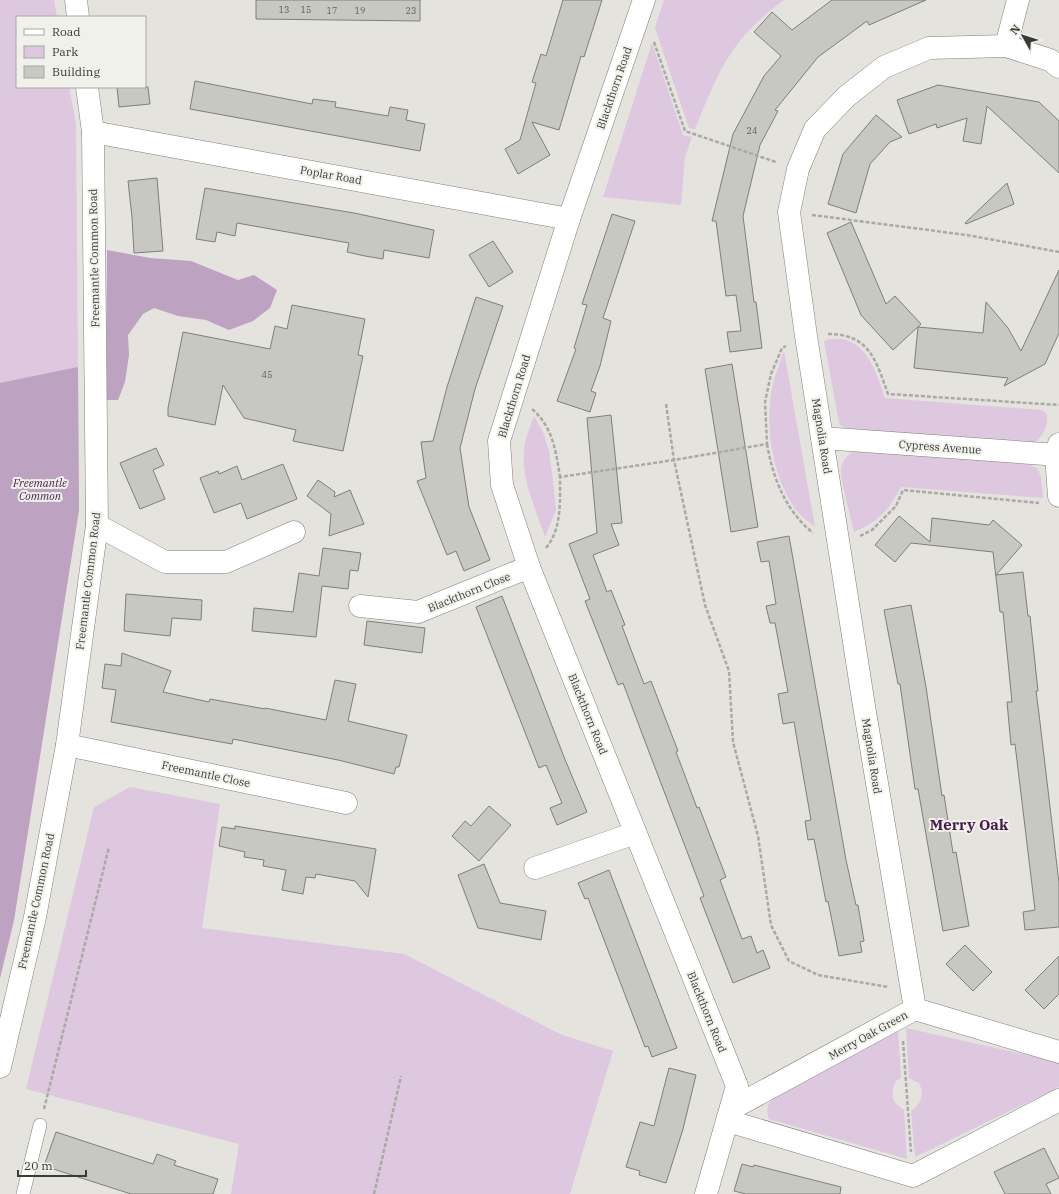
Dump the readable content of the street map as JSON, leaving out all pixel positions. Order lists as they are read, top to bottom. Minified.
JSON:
{"streets":{"street":["Blackthorn Road","Poplar Road","Freemantle Common Road","Magnolia Road","Cypress Avenue","Blackthorn Close","Freemantle Close","Merry Oak Green"]},"crossings":[["Blackthorn Road","Poplar Road"],["Blackthorn Road","Blackthorn Close"],["Blackthorn Road","Merry Oak Green"],["Poplar Road","Freemantle Common Road"],["Freemantle Common Road","Freemantle Close"],["Magnolia Road","Cypress Avenue"],["Magnolia Road","Merry Oak Green"]],"districts":["Merry Oak"],"parks":["Freemantle Common"],"house_numbers":["13","15","17","19","23","24","45"],"legend":["Road","Park","Building"],"scale_bar":"20 m","north":"top left"}
